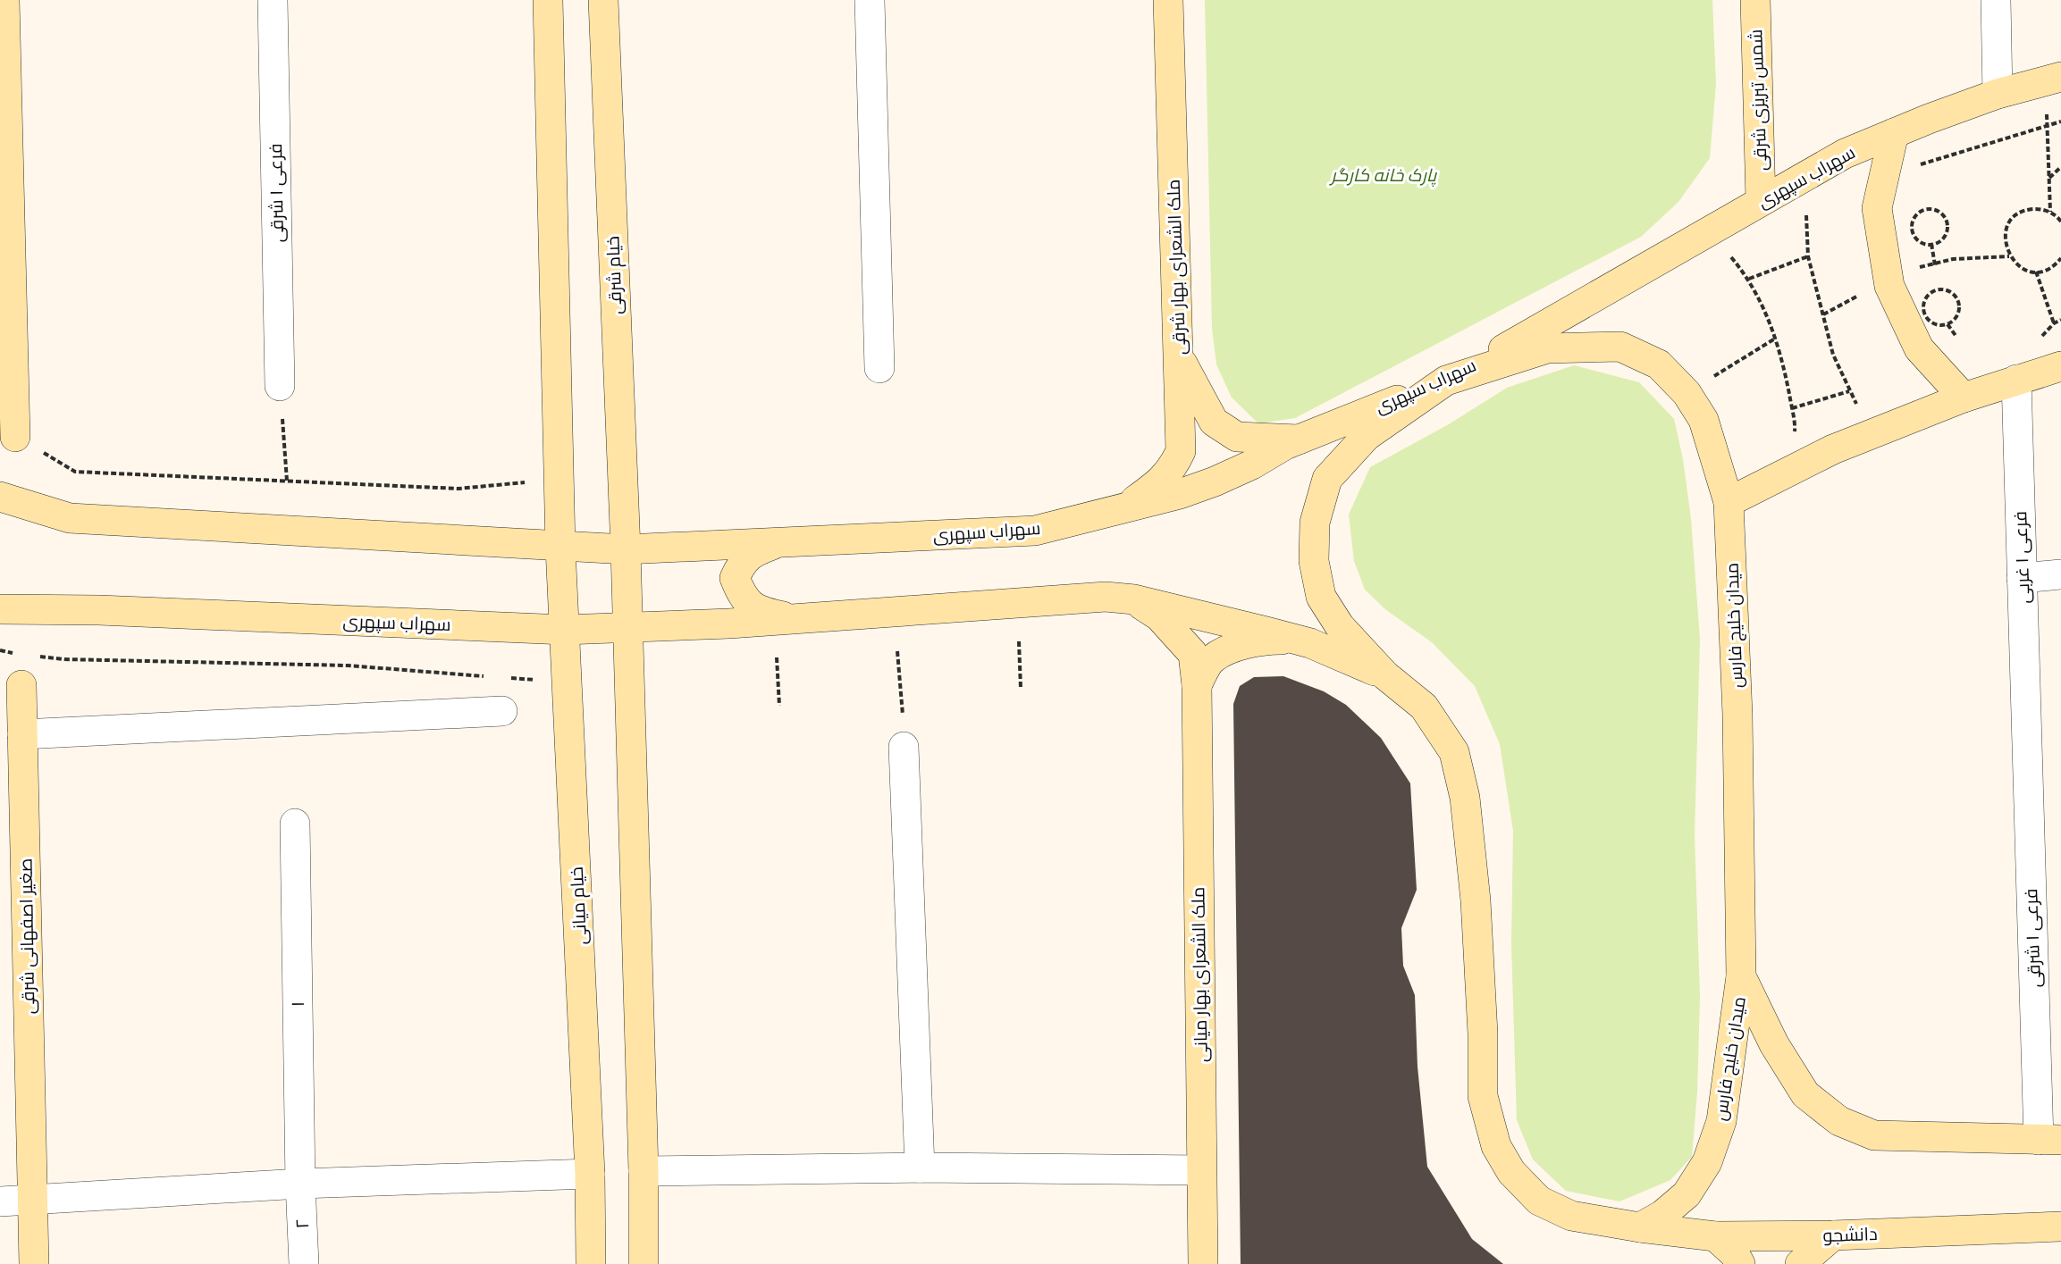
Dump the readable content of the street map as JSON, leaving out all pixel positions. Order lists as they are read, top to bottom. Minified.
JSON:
{"streets":{"main road":["شمس تبریزی شرقی","سهراب سپهری","ملک الشعرای بهار شرقی","خیام شرقی","میدان خلیج فارس","خیام میانی","صغیر اصفهانی شرقی","ملک الشعرای بهار میانی","دانشجو"],"street":["فرعی ۱ شرقی","فرعی ۱ غربی","۱","۲"]},"crossings":[["شمس تبریزی شرقی","سهراب سپهری"],["سهراب سپهری","ملک الشعرای بهار شرقی"],["سهراب سپهری","خیام شرقی"],["سهراب سپهری","میدان خلیج فارس"],["سهراب سپهری","خیام میانی"],["سهراب سپهری","ملک الشعرای بهار میانی"],["فرعی ۱ شرقی","فرعی ۱ غربی"],["میدان خلیج فارس","دانشجو"],["۱","۲"]],"parks":["پارک خانه کارگر"]}
